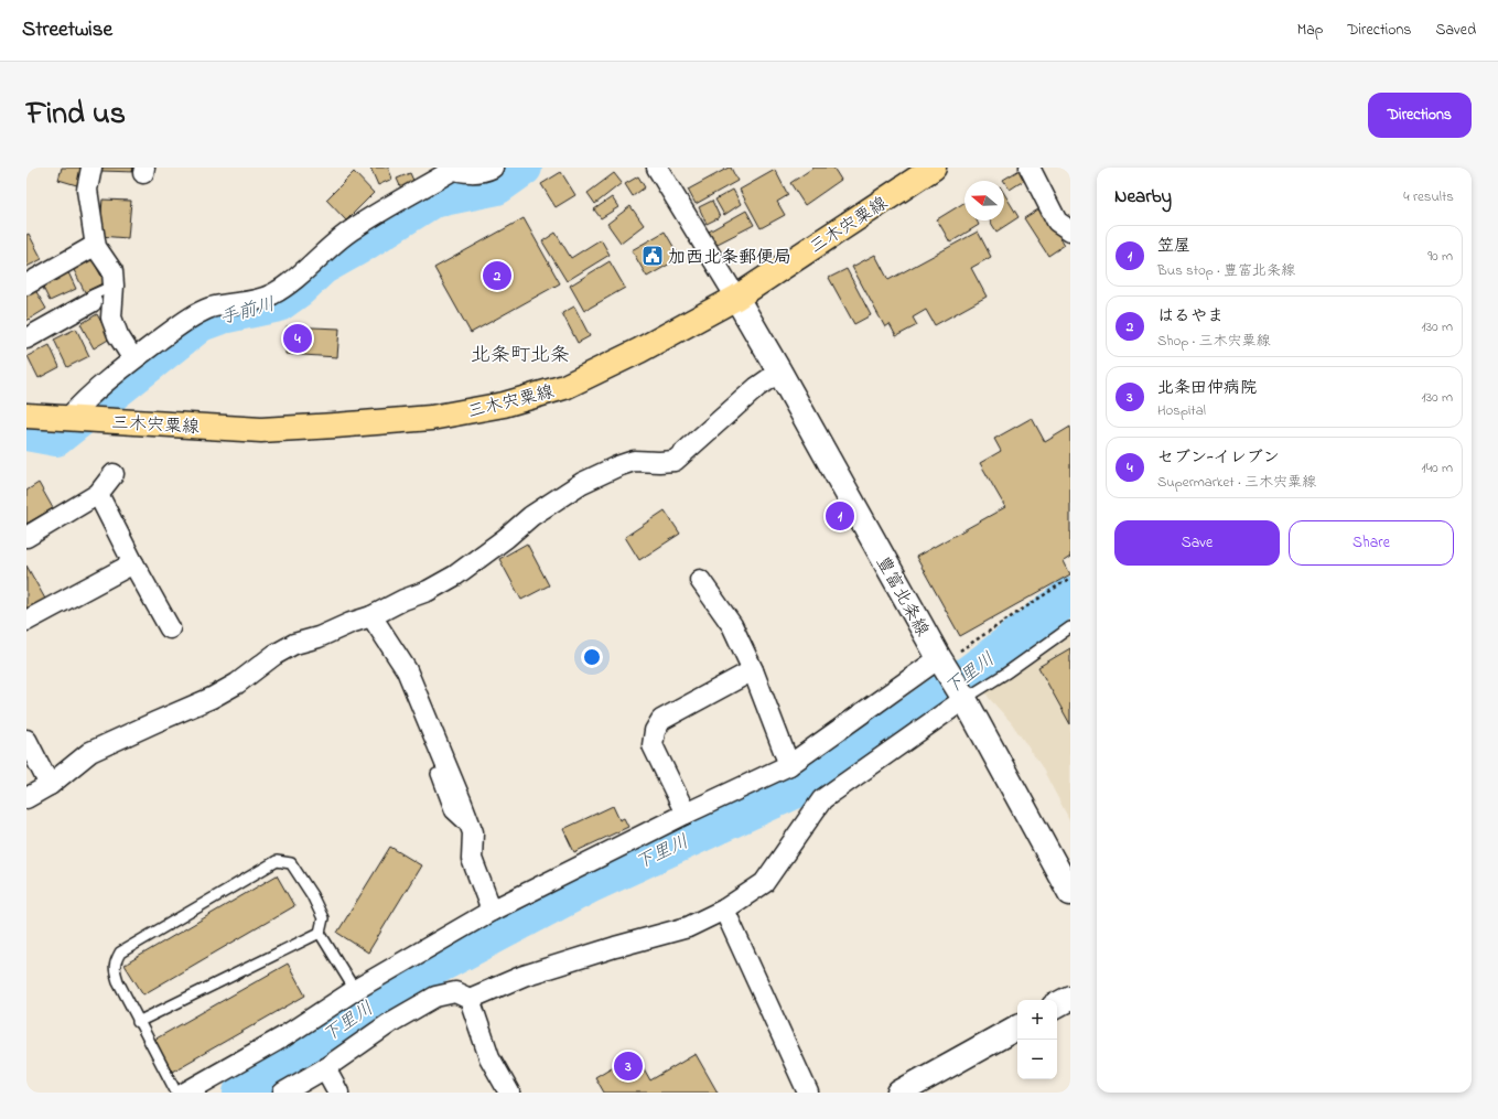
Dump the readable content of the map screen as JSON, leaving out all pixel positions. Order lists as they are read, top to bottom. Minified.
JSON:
{"streets":{"main road":["三木宍粟線","豊富北条線"]},"crossings":[["三木宍粟線","豊富北条線"]],"districts":["北条町北条"],"water":["手前川","下里川"],"places":{"public building":["加西北条郵便局"]},"north":"left","page":{"header":"Streetwise","nav":["Map","Directions","Saved"],"title":"Find us","buttons":["Directions",["Save","Share"]],"heading":["Nearby","4 results"],"list":[{"mark":"1","name":"笠屋","note":"Bus stop · 豊富北条線","value":"90 m"},{"mark":"2","name":"はるやま","note":"Shop · 三木宍粟線","value":"130 m"},{"mark":"3","name":"北条田仲病院","note":"Hospital","value":"130 m"},{"mark":"4","name":"セブン-イレブン","note":"Supermarket · 三木宍粟線","value":"140 m"}],"pins":["2","4","1","3"],"map_buttons":["+","−"]}}
